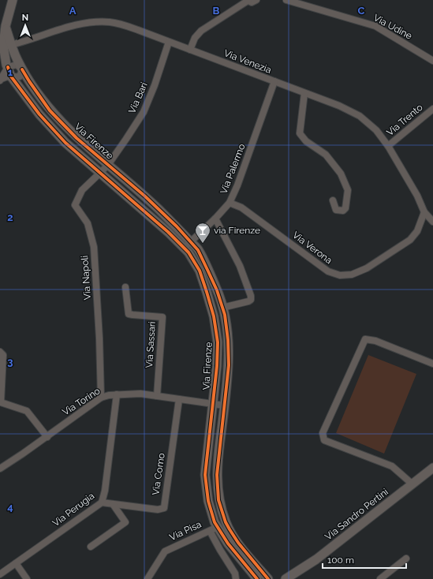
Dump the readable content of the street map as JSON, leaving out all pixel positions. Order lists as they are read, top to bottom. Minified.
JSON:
{"streets":{"street":["Via Udine","Via Venezia","Via Bari","Via Trento","Via Firenze","Via Palermo","Via Verona","Via Napoli","Via Sassari","Via Torino","Via Como","Via Perugia","Via Sandro Pertini","Via Pisa"]},"crossings":[["Via Venezia","Via Bari"],["Via Venezia","Via Trento"],["Via Venezia","Via Firenze"],["Via Venezia","Via Palermo"],["Via Venezia","Via Verona"],["Via Bari","Via Firenze"],["Via Bari","Via Napoli"],["Via Firenze","Via Palermo"],["Via Firenze","Via Napoli"],["Via Firenze","Via Torino"],["Via Firenze","Via Pisa"],["Via Palermo","Via Verona"],["Via Napoli","Via Torino"],["Via Sassari","Via Torino"],["Via Torino","Via Como"],["Via Torino","Via Perugia"],["Via Como","Via Perugia"]],"places":{"bar":["via Firenze"]},"scale_bar":"100 m","north":"top","grid":{"columns":["A","B","C"],"rows":["1","2","3","4"]}}
